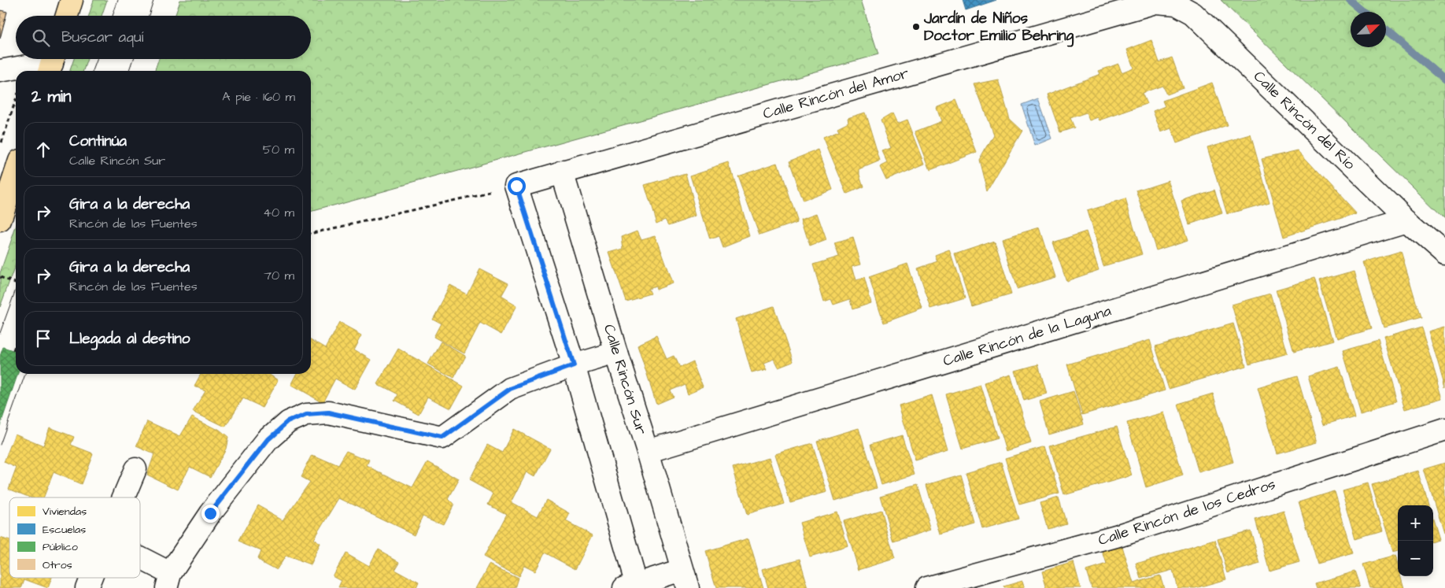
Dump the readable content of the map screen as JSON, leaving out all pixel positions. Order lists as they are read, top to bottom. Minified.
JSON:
{"streets":{"street":["Calle Rincón del Amor","Calle Rincón del Río","Calle Rincón de la Laguna","Calle Rincón Sur","Calle Rincón de los Cedros"]},"crossings":[["Calle Rincón del Amor","Calle Rincón del Río"],["Calle Rincón del Amor","Calle Rincón Sur"],["Calle Rincón del Río","Calle Rincón de la Laguna"],["Calle Rincón de la Laguna","Calle Rincón Sur"]],"places":["Jardín de Niños Doctor Emilio Behring"],"legend":["Viviendas","Escuelas","Público","Otros"],"north":"top right","page":{"search":"Buscar aquí","heading":["2 min","A pie · 160 m"],"list":[["Continúa","Calle Rincón Sur","50 m"],["Gira a la derecha","Rincón de las Fuentes","40 m"],["Gira a la derecha","Rincón de las Fuentes","70 m"],"Llegada al destino"],"map_buttons":["+","−"]}}
